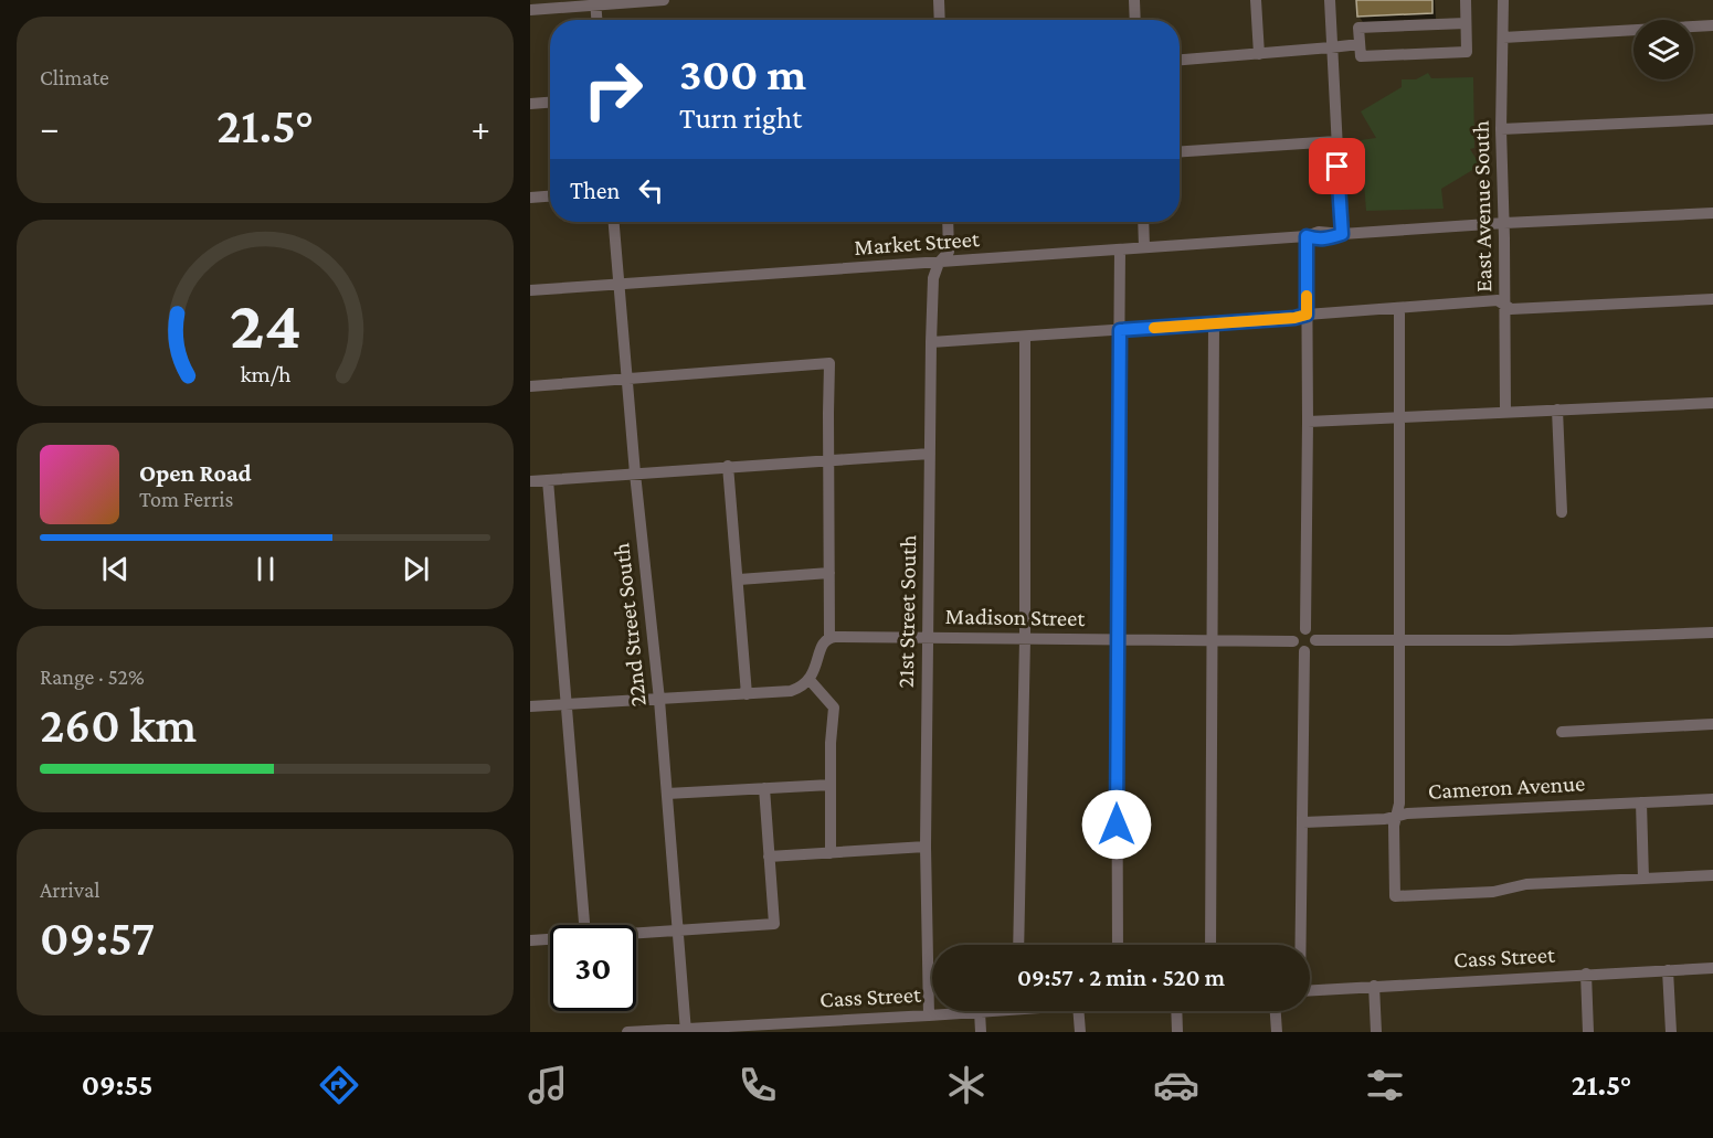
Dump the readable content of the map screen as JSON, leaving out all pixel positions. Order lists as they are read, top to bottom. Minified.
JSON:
{"streets":{"street":["East Avenue South","Market Street","21st Street South","Madison Street","22nd Street South","Cameron Avenue","Cass Street"]},"crossings":[["East Avenue South","Market Street"],["Market Street","21st Street South"],["Market Street","22nd Street South"],["21st Street South","Madison Street"],["21st Street South","Cass Street"],["22nd Street South","Cass Street"]],"page":{"tile":["Climate",["Range · 52%","260 km"],["Arrival","09:57"]],"turn":["300 m","Turn right"],"heat":["−","21.5°","+"],"then":"Then","song":["Open Road","Tom Ferris"],"limit":"30","trip":"09:57 · 2 min · 520 m","tabs":["09:55","21.5°"],"gauge":["24","km/h"]}}
